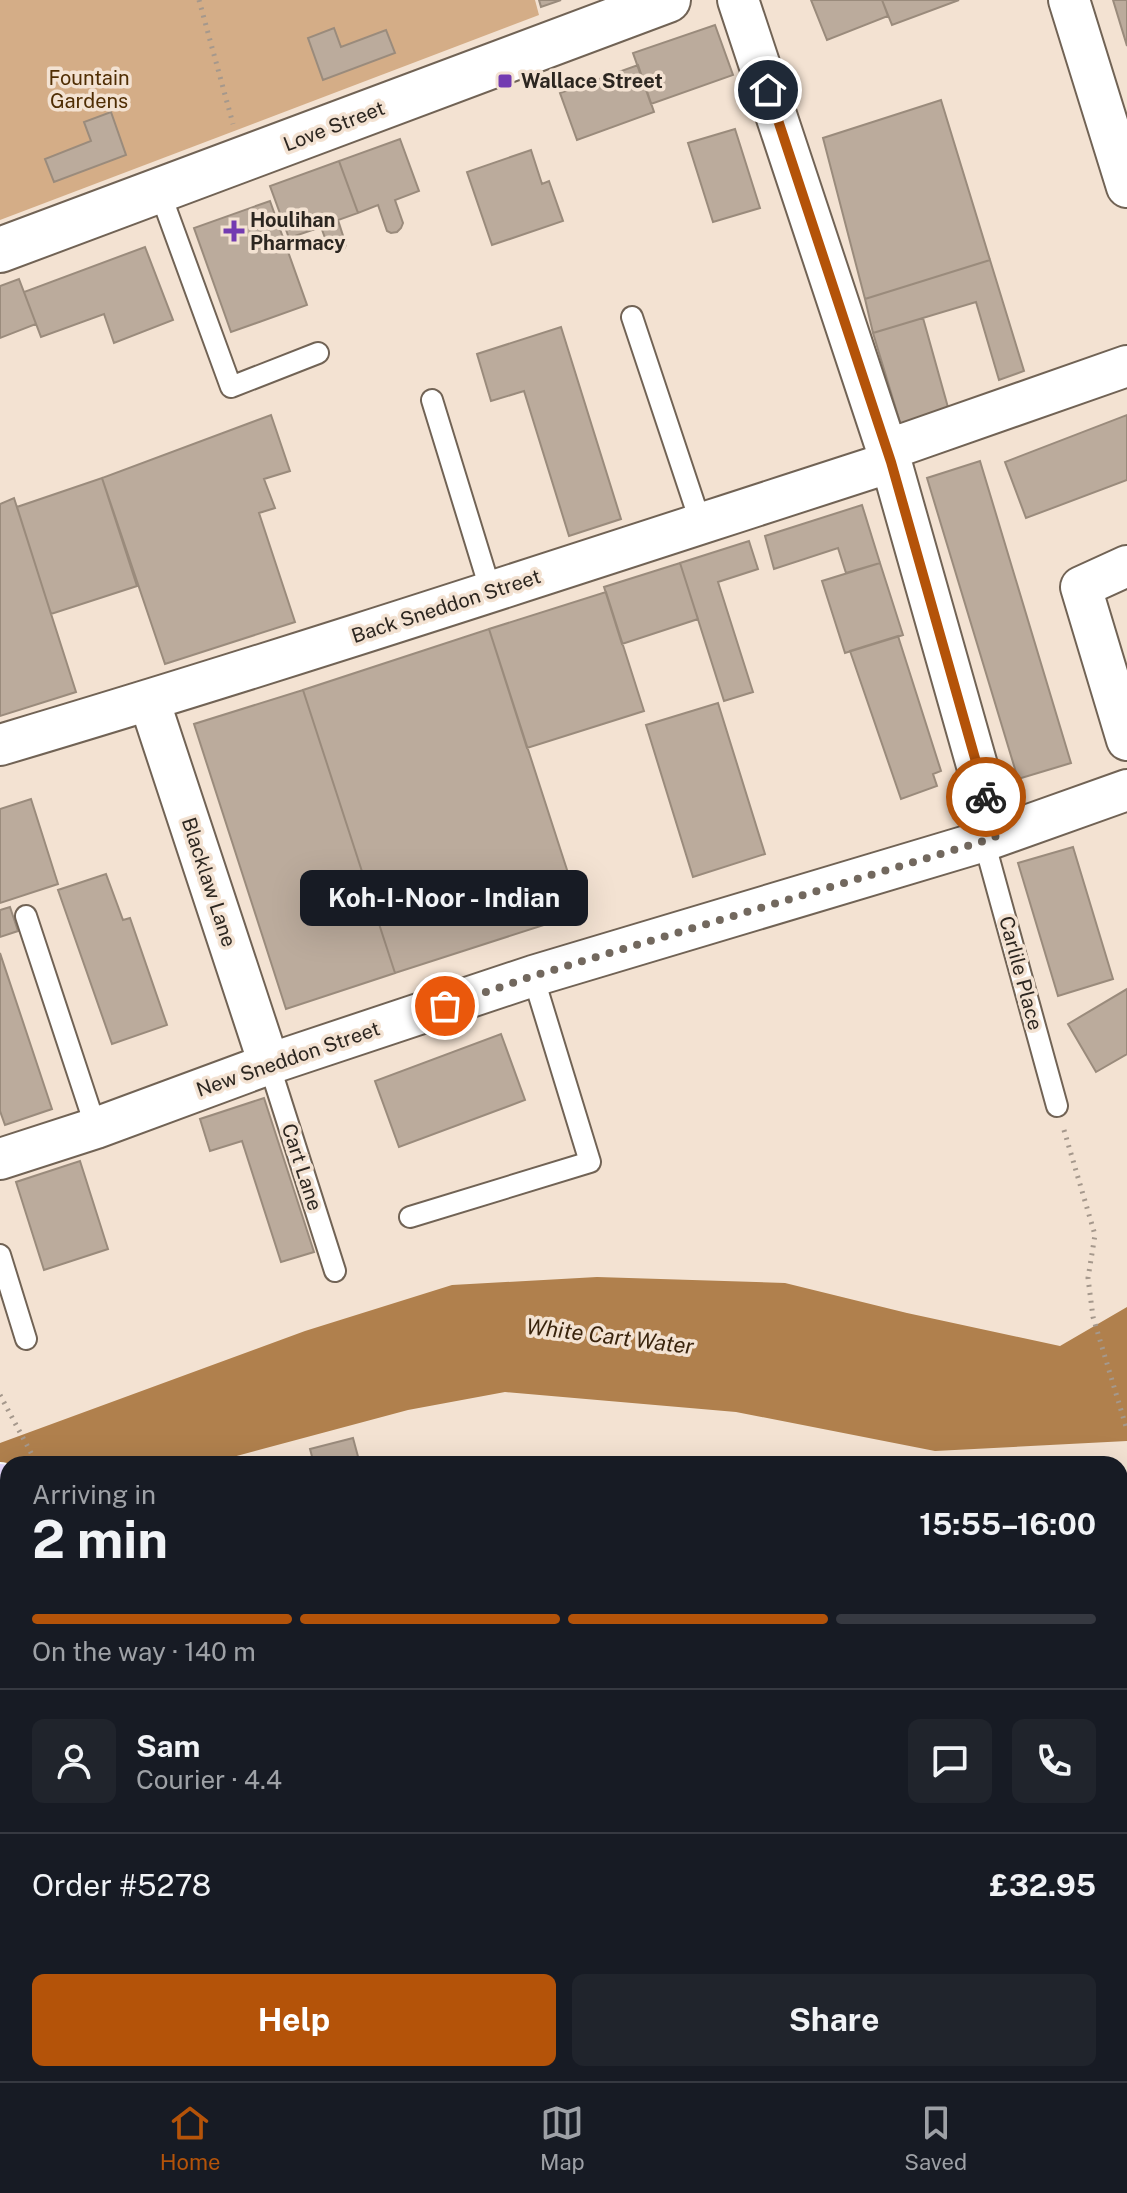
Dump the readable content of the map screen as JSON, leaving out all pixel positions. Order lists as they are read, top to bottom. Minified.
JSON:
{"streets":{"street":["Love Street","Back Sneddon Street","Blacklaw Lane","New Sneddon Street"],"lane":["Carlile Place","Cart Lane"]},"crossings":[["Back Sneddon Street","Blacklaw Lane"],["Blacklaw Lane","New Sneddon Street"],["Blacklaw Lane","Cart Lane"],["Carlile Place","New Sneddon Street"],["New Sneddon Street","Cart Lane"]],"water":["White Cart Water"],"parks":["Fountain Gardens"],"places":{"transit":["Wallace Street"],"health":["Houlihan Pharmacy"],"other":["Koh-I-Noor - Indian"]},"page":{"bubble":"Koh-I-Noor - Indian","heading":["2 min","Arriving in","15:55–16:00"],"panel":["Sam","Courier · 4.4","Order #5278","£32.95"],"bar":"On the way · 140 m","buttons":["Help","Share"],"tabs":["Home","Map","Saved"]}}
